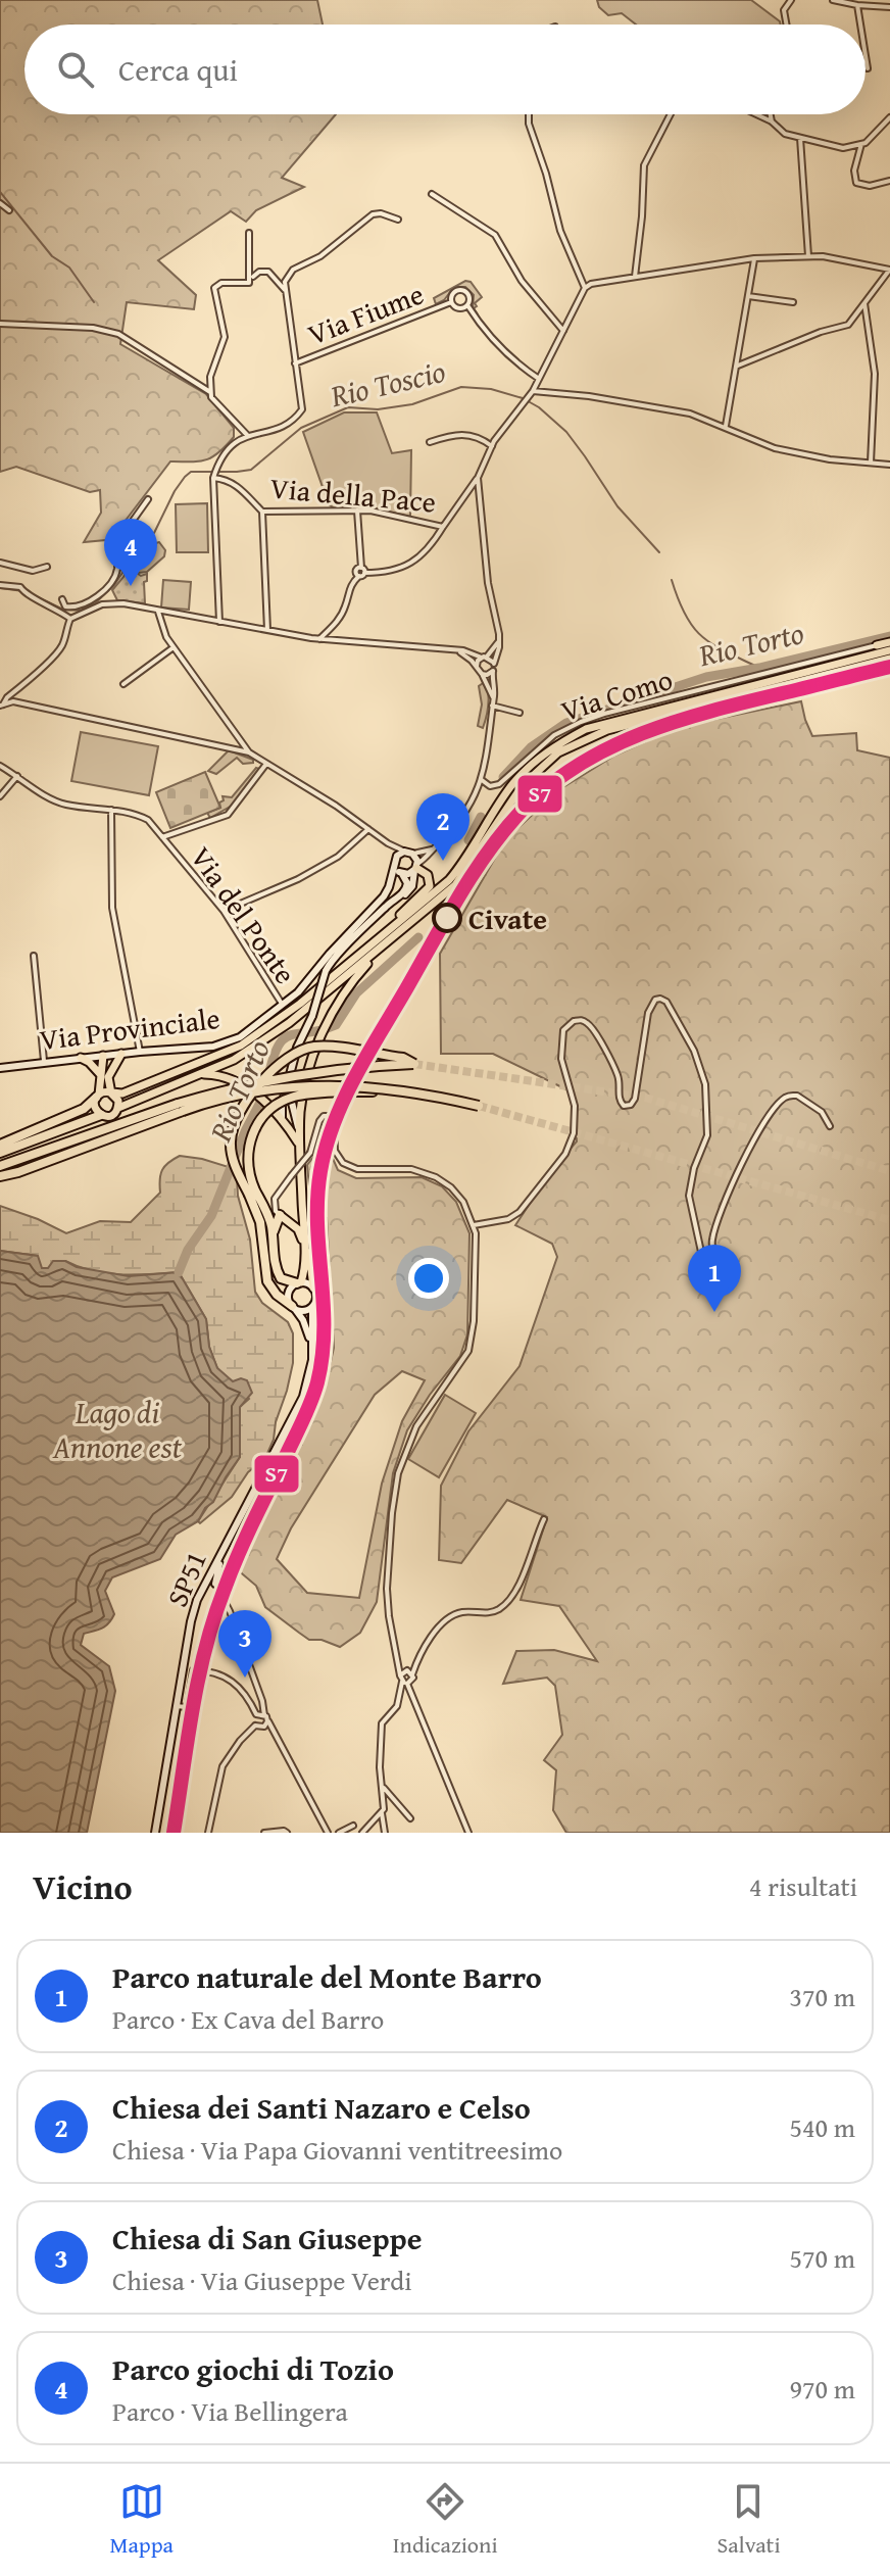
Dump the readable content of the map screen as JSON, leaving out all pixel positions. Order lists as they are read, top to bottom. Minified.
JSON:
{"streets":{"street":["Via Fiume","Via della Pace","Via Como","Via del Ponte","Via Provinciale","SP51"]},"crossings":[["Via Fiume","Via della Pace"],["Via del Ponte","Via Provinciale"]],"water":["Rio Toscio","Rio Torto","Lago di Annone est"],"places":["Civate"],"lines":["transit line S7"],"page":{"search":"Cerca qui","pins":["4","2","1","3"],"heading":["Vicino","4 risultati"],"list":[{"mark":"1","name":"Parco naturale del Monte Barro","note":"Parco · Ex Cava del Barro","value":"370 m"},{"mark":"2","name":"Chiesa dei Santi Nazaro e Celso","note":"Chiesa · Via Papa Giovanni ventitreesimo","value":"540 m"},{"mark":"3","name":"Chiesa di San Giuseppe","note":"Chiesa · Via Giuseppe Verdi","value":"570 m"},{"mark":"4","name":"Parco giochi di Tozio","note":"Parco · Via Bellingera","value":"970 m"}],"nav":["Mappa","Indicazioni","Salvati"]}}
